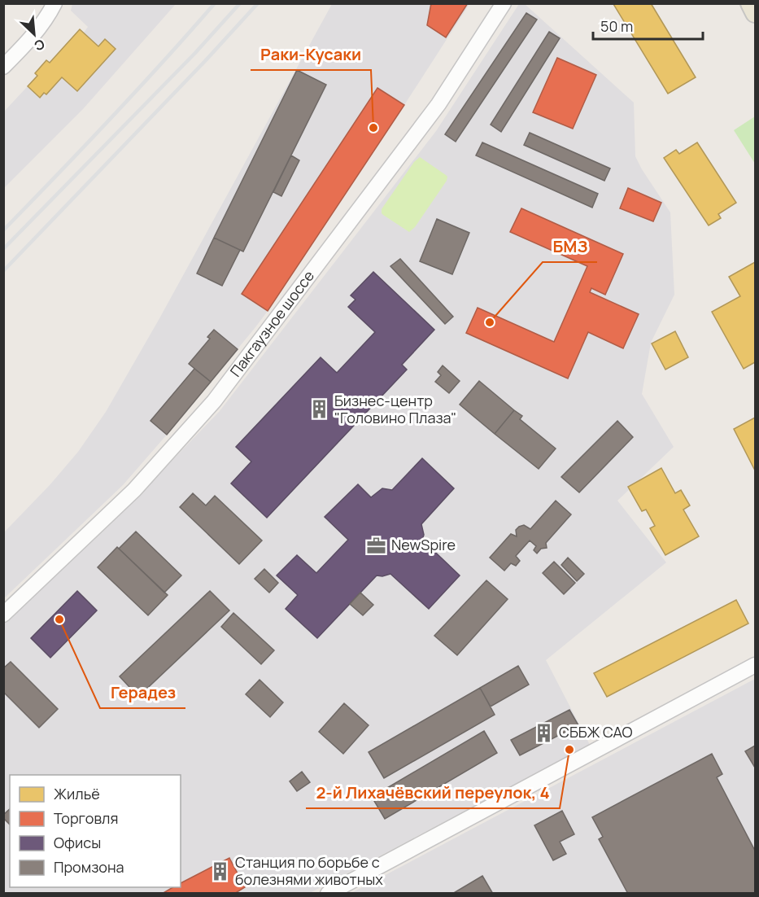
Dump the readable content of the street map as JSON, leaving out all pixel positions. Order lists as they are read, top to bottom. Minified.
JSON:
{"streets":{"street":["Пакгаузное шоссе"]},"places":{"other":["Раки-Кусаки","БМЗ","Герадез","2-й Лихачёвский переулок, 4"],"building":["Бизнес-центр \"Головино Плаза\"","СББЖ САО","Станция по борьбе с болезнями животных"],"office":["NewSpire"]},"legend":["Жильё","Торговля","Офисы","Промзона"],"scale_bar":"50 m","north":"bottom right"}
